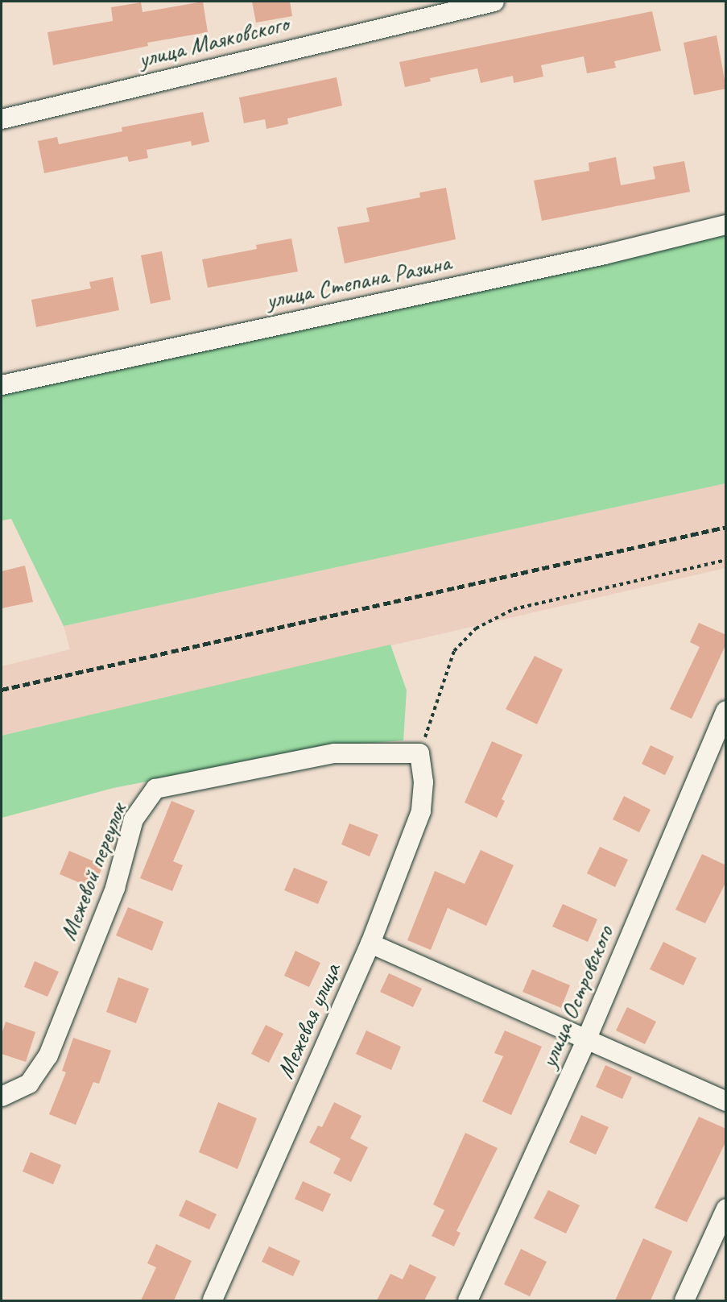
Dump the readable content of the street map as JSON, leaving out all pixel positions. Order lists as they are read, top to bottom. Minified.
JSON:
{"streets":{"street":["улица Маяковского","улица Степана Разина","Межевой переулок","улица Островского","Межевая улица"]},"crossings":[["Межевой переулок","Межевая улица"]]}
